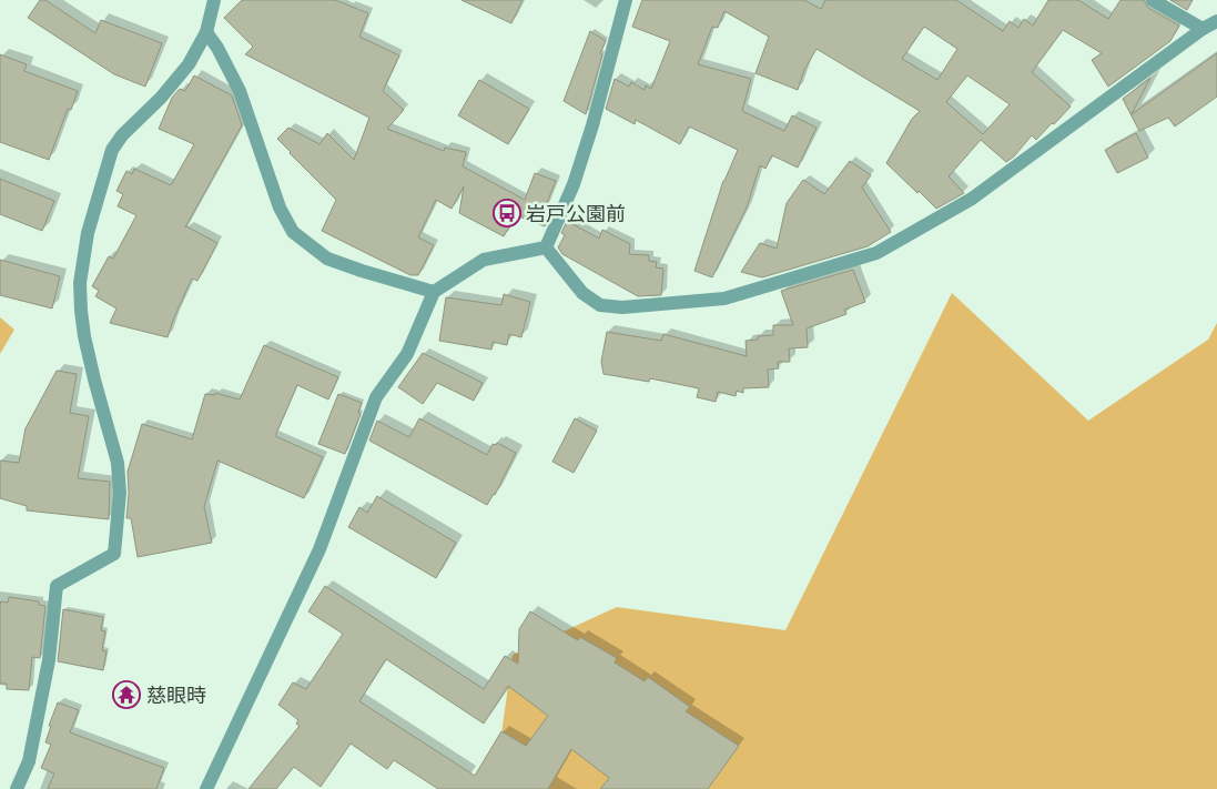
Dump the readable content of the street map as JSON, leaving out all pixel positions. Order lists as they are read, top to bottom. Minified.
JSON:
{"places":{"bus stop":["岩戸公園前"],"temple":["慈眼時"]}}
